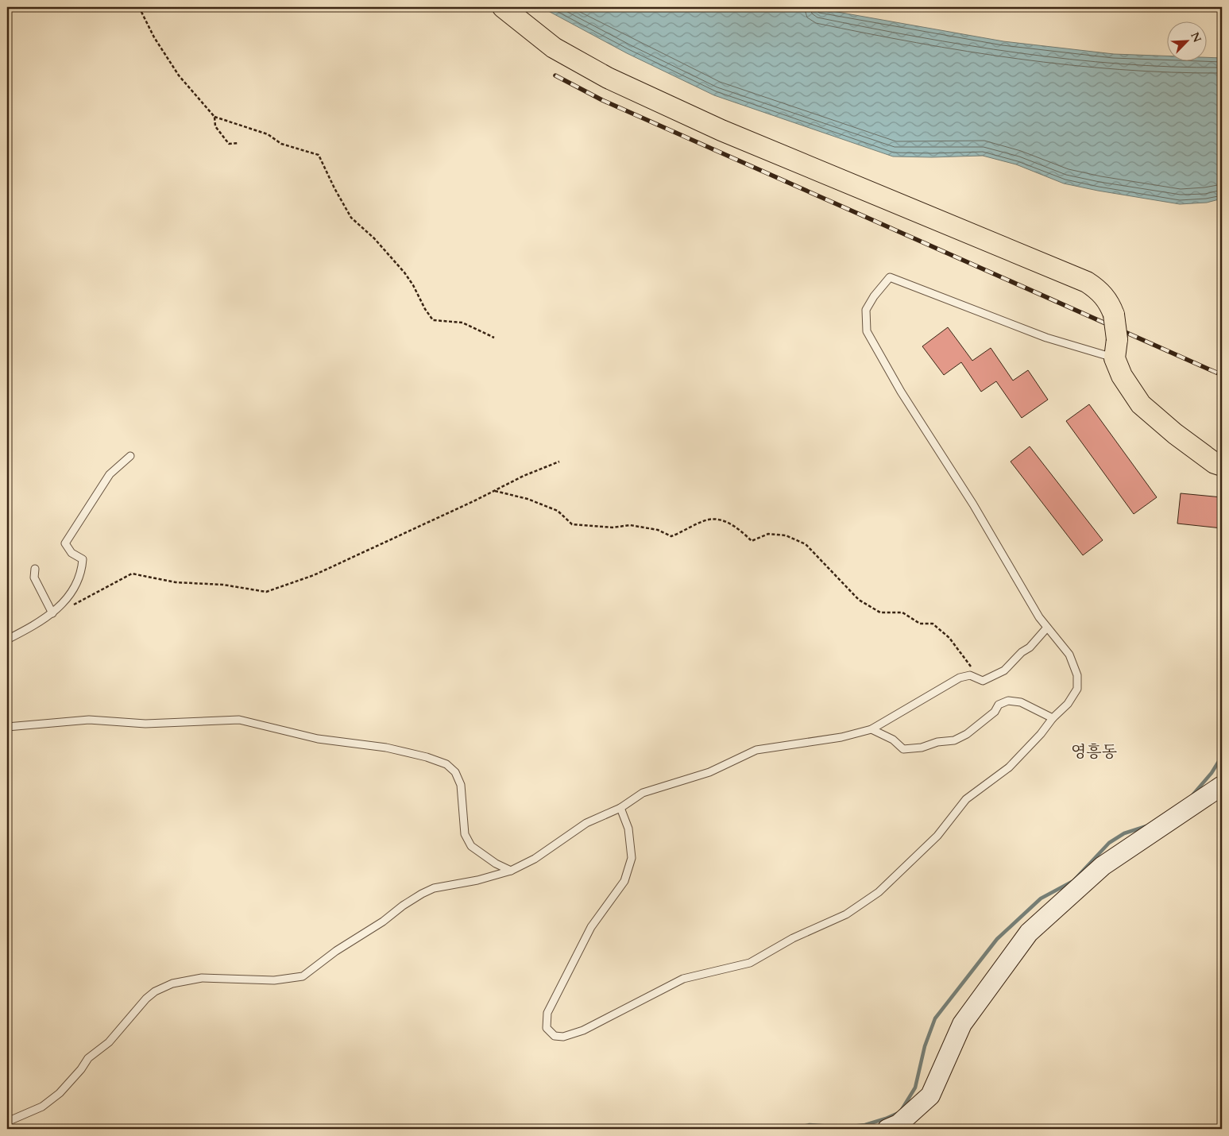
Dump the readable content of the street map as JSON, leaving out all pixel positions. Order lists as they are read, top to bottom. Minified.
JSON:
{"districts":["영흥동"],"north":"top right"}
